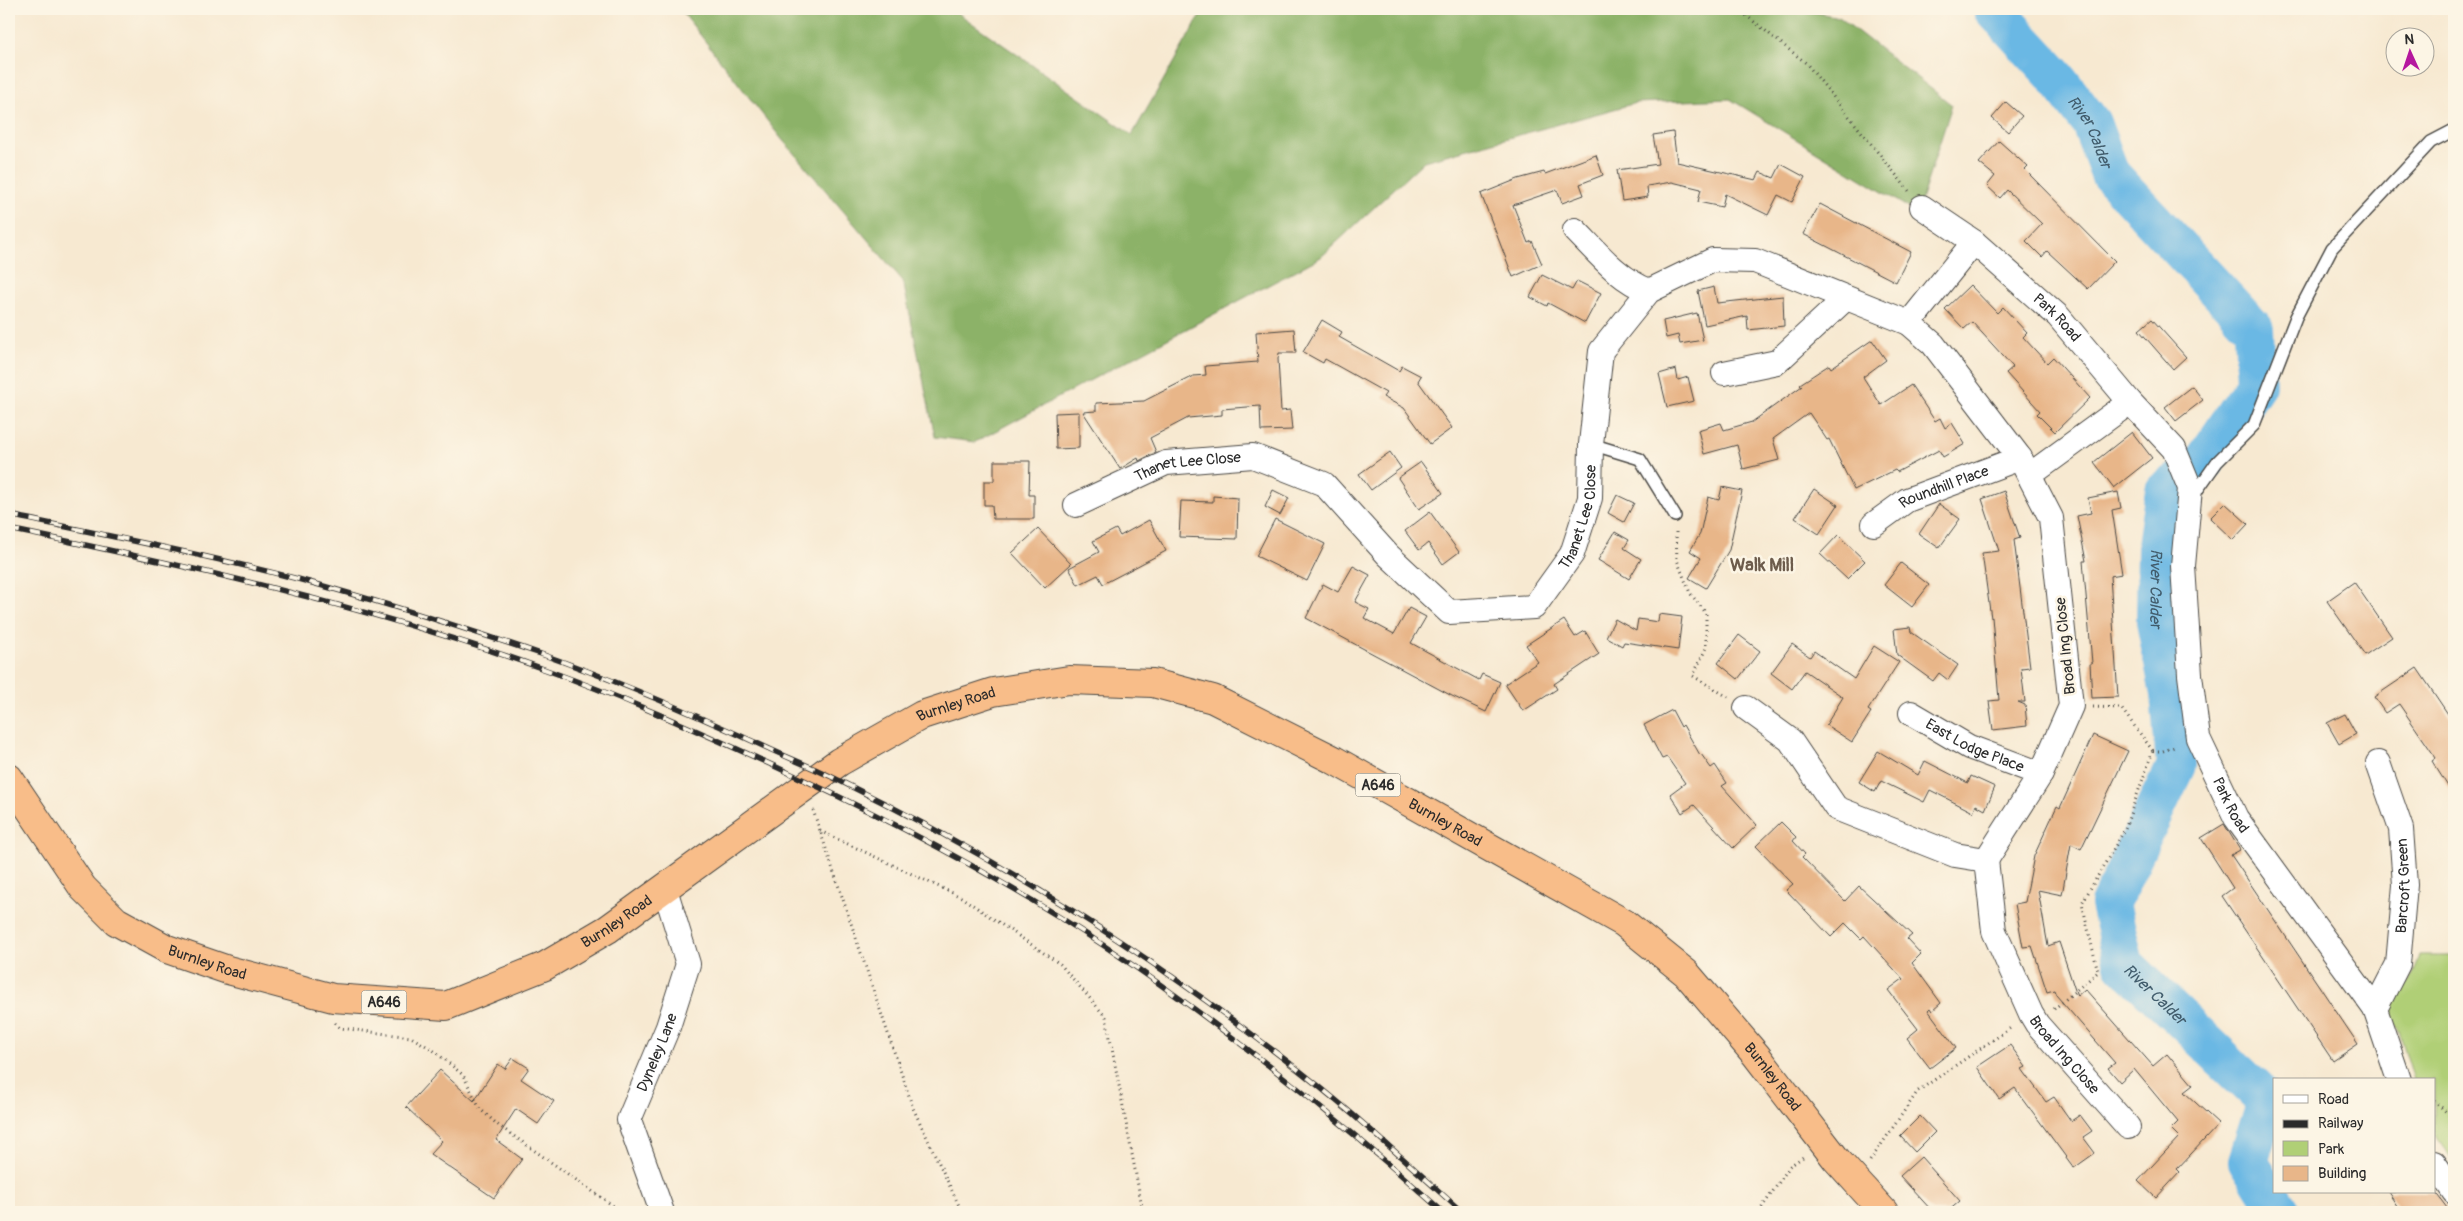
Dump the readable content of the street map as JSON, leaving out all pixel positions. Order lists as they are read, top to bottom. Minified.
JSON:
{"streets":{"highway":["Burnley Road","A646"],"street":["Park Road","Thanet Lee Close","Roundhill Place","Broad Ing Close","East Lodge Place","Barcroft Green","Dyneley Lane"]},"crossings":[["Park Road","Barcroft Green"],["Thanet Lee Close","Broad Ing Close"],["Roundhill Place","Broad Ing Close"],["Broad Ing Close","East Lodge Place"],["Burnley Road","Dyneley Lane"]],"districts":["Walk Mill"],"water":["River Calder"],"legend":["Road","Railway","Park","Building"],"north":"top"}
